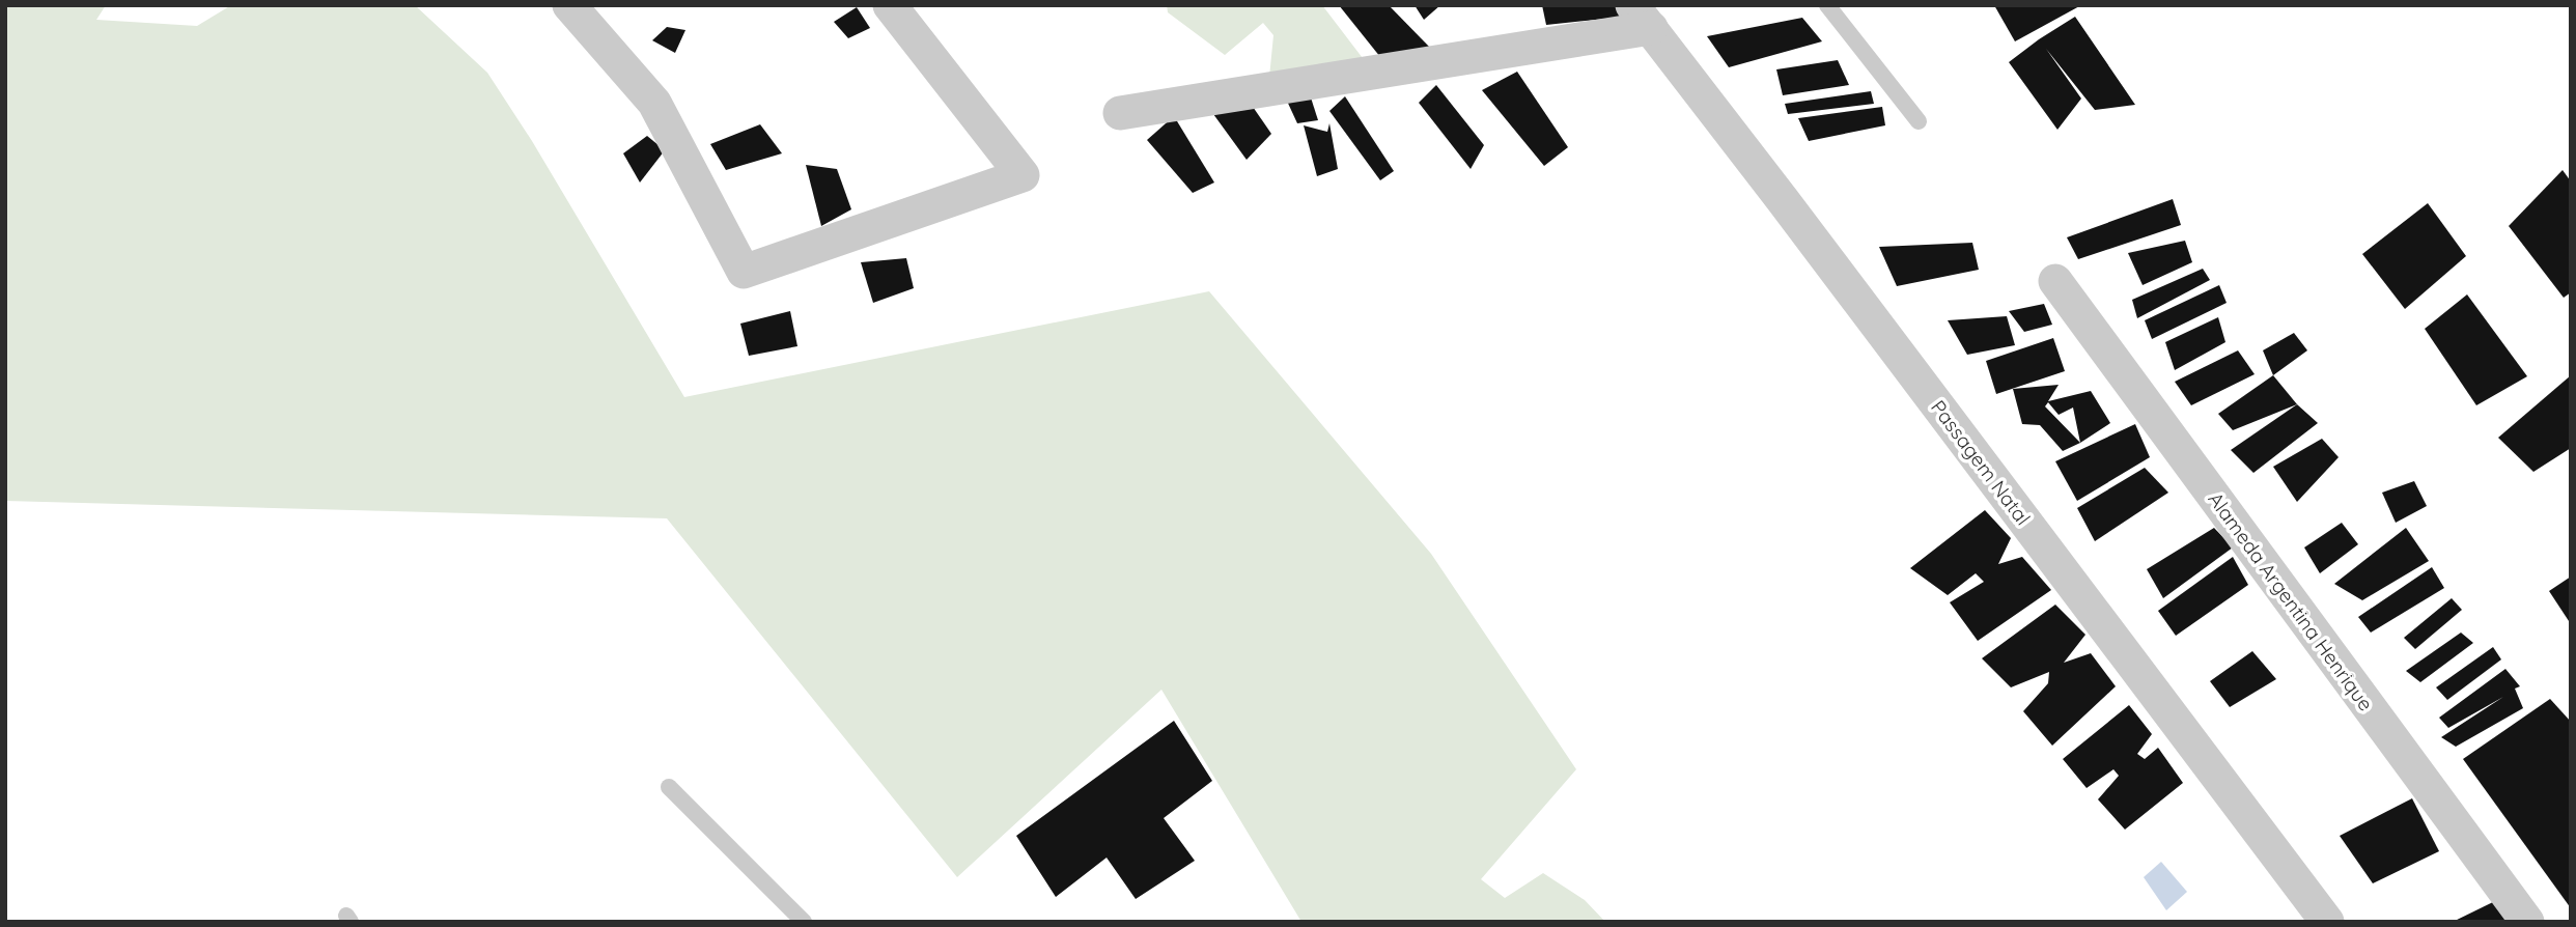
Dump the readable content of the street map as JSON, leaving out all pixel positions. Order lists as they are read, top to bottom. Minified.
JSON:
{"streets":{"street":["Passagem Natal","Alameda Argentina Henrique"]}}
